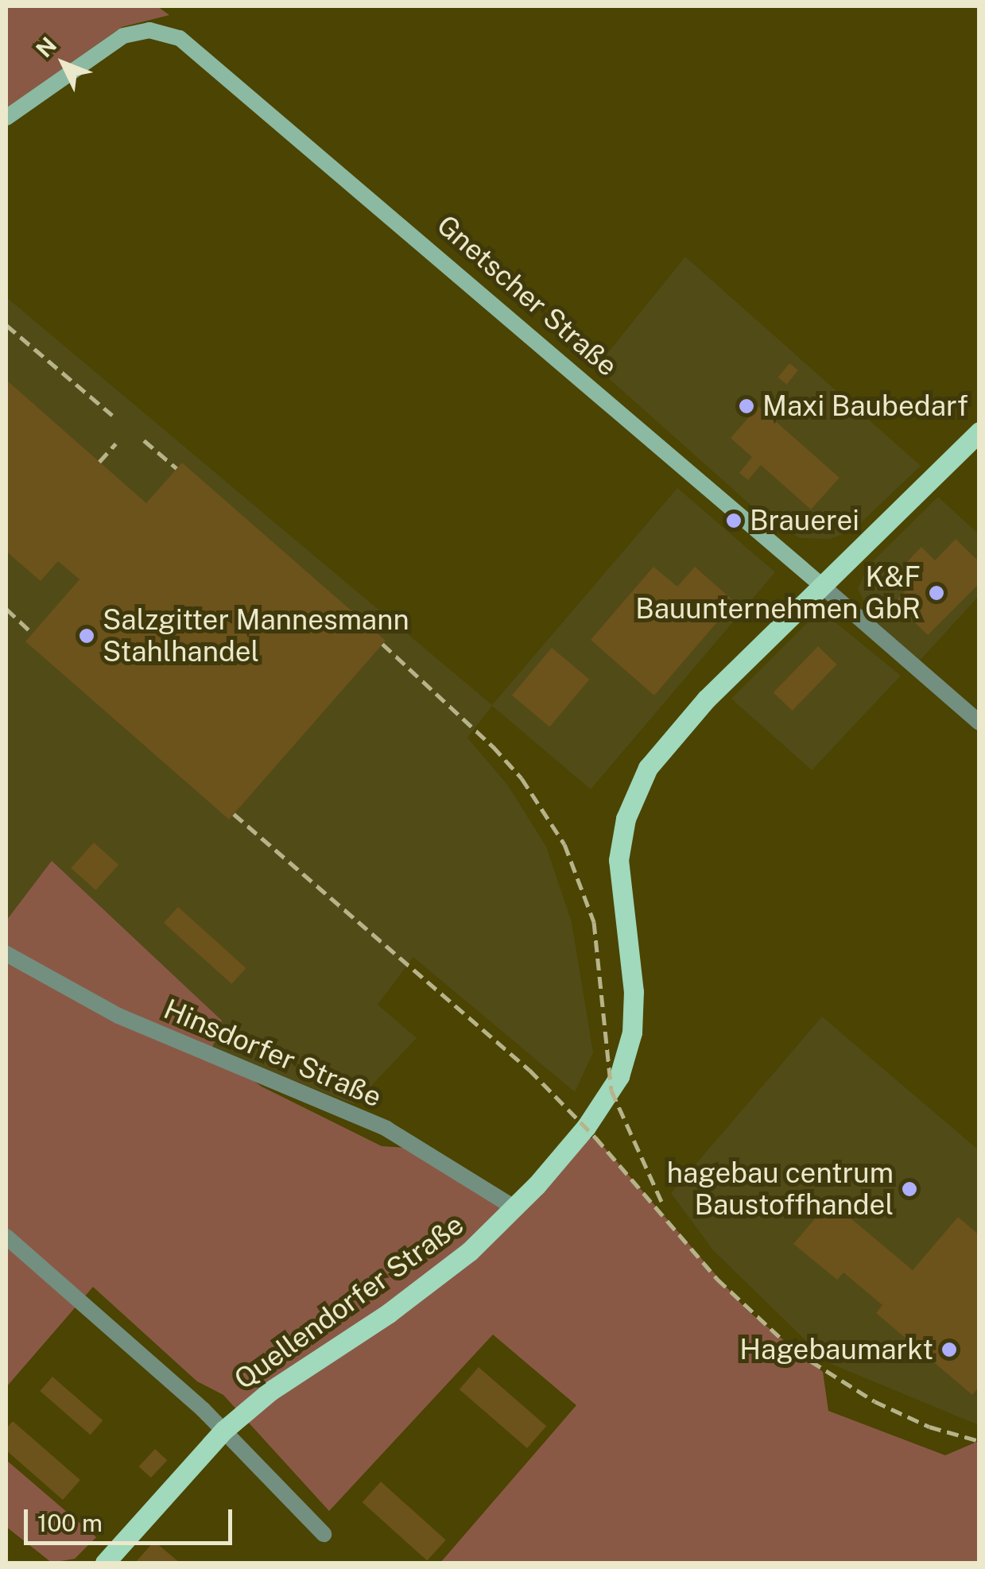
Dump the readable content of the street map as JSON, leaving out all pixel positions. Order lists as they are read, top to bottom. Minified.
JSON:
{"streets":{"main road":["Gnetscher Straße","Quellendorfer Straße"],"street":["Hinsdorfer Straße"]},"crossings":[["Gnetscher Straße","Quellendorfer Straße"],["Hinsdorfer Straße","Quellendorfer Straße"]],"places":["Maxi Baubedarf","Brauerei","K&F Bauunternehmen GbR","Salzgitter Mannesmann Stahlhandel","hagebau centrum Baustoffhandel","Hagebaumarkt"],"scale_bar":"100 m","north":"top left"}
